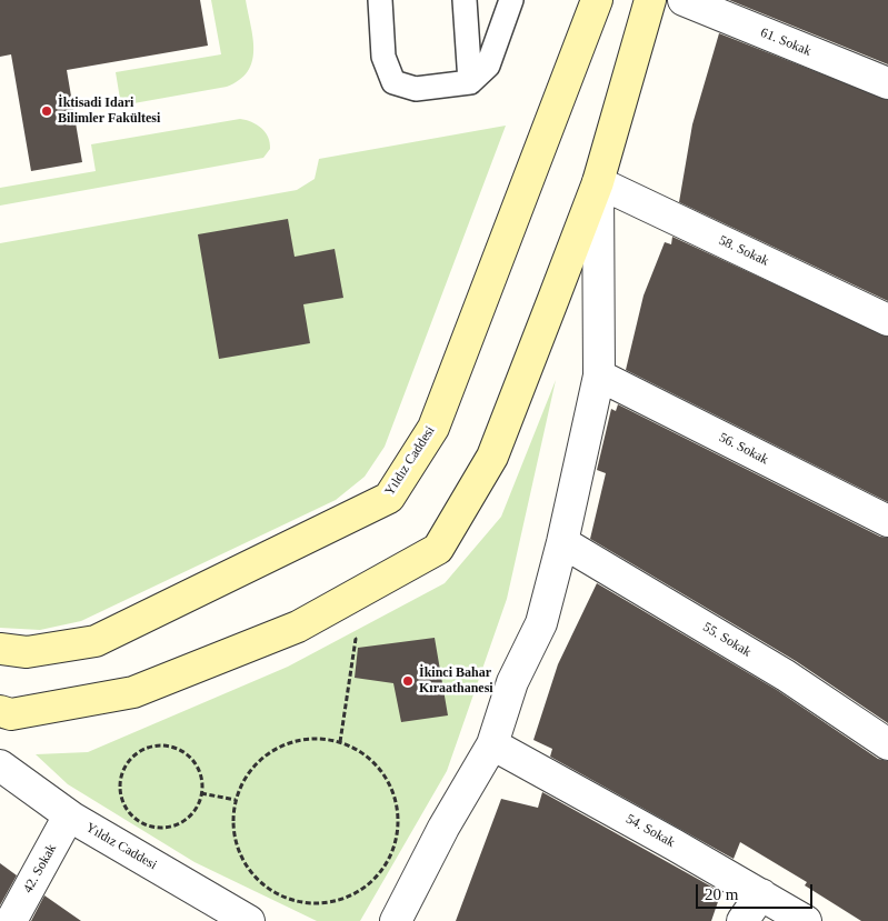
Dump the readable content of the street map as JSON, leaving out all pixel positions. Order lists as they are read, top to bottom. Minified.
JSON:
{"streets":{"main road":["Yıldız Caddesi"],"street":["61. Sokak","58. Sokak","56. Sokak","55. Sokak","54. Sokak","42. Sokak"]},"crossings":[["Yıldız Caddesi","42. Sokak"]],"places":["İktisadi Idari Bilimler Fakültesi","İkinci Bahar Kıraathanesi"],"scale_bar":"20 m"}
